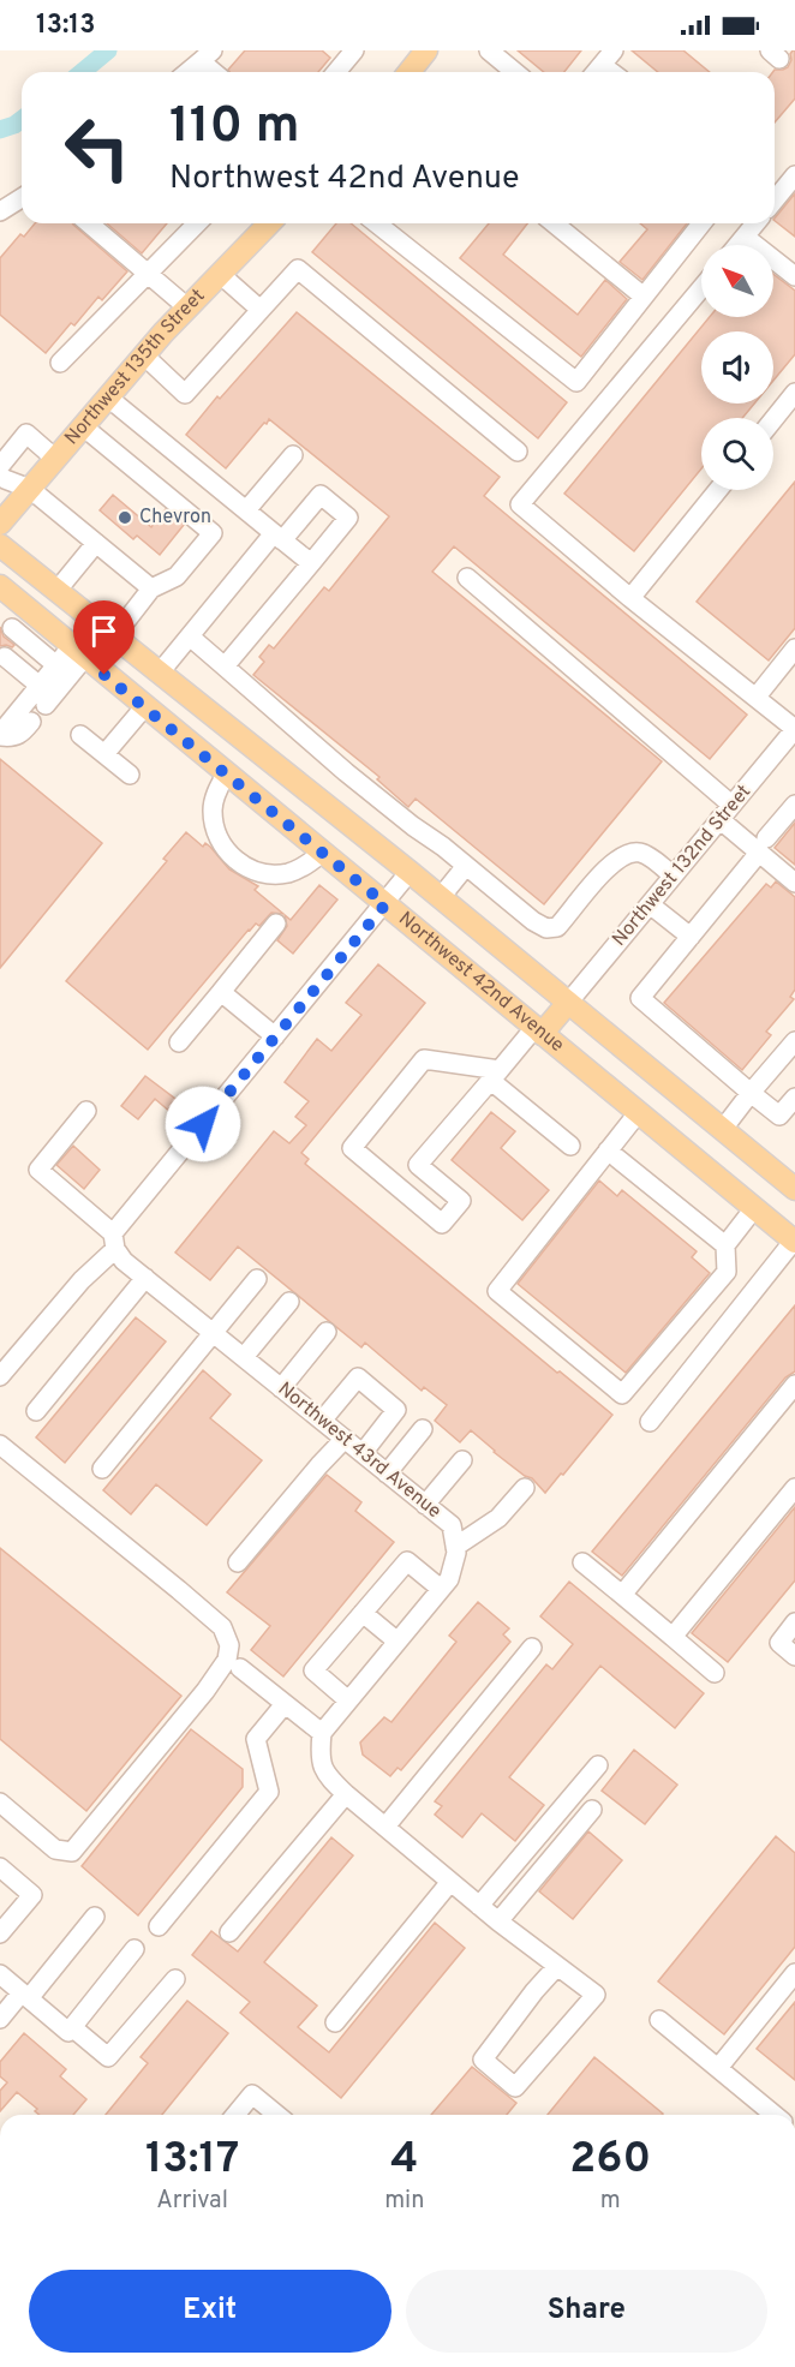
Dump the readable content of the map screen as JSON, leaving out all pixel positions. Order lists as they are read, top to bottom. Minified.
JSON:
{"streets":{"main road":["Northwest 135th Street","Northwest 42nd Avenue"],"street":["Northwest 132nd Street","Northwest 43rd Avenue"]},"crossings":[["Northwest 132nd Street","Northwest 42nd Avenue"]],"places":["Chevron"],"north":"top left","page":{"status":"13:13","turn":["110 m","Northwest 42nd Avenue"],"eta":["13:17","Arrival","4","min","260","m"],"buttons":["Exit","Share"]}}
